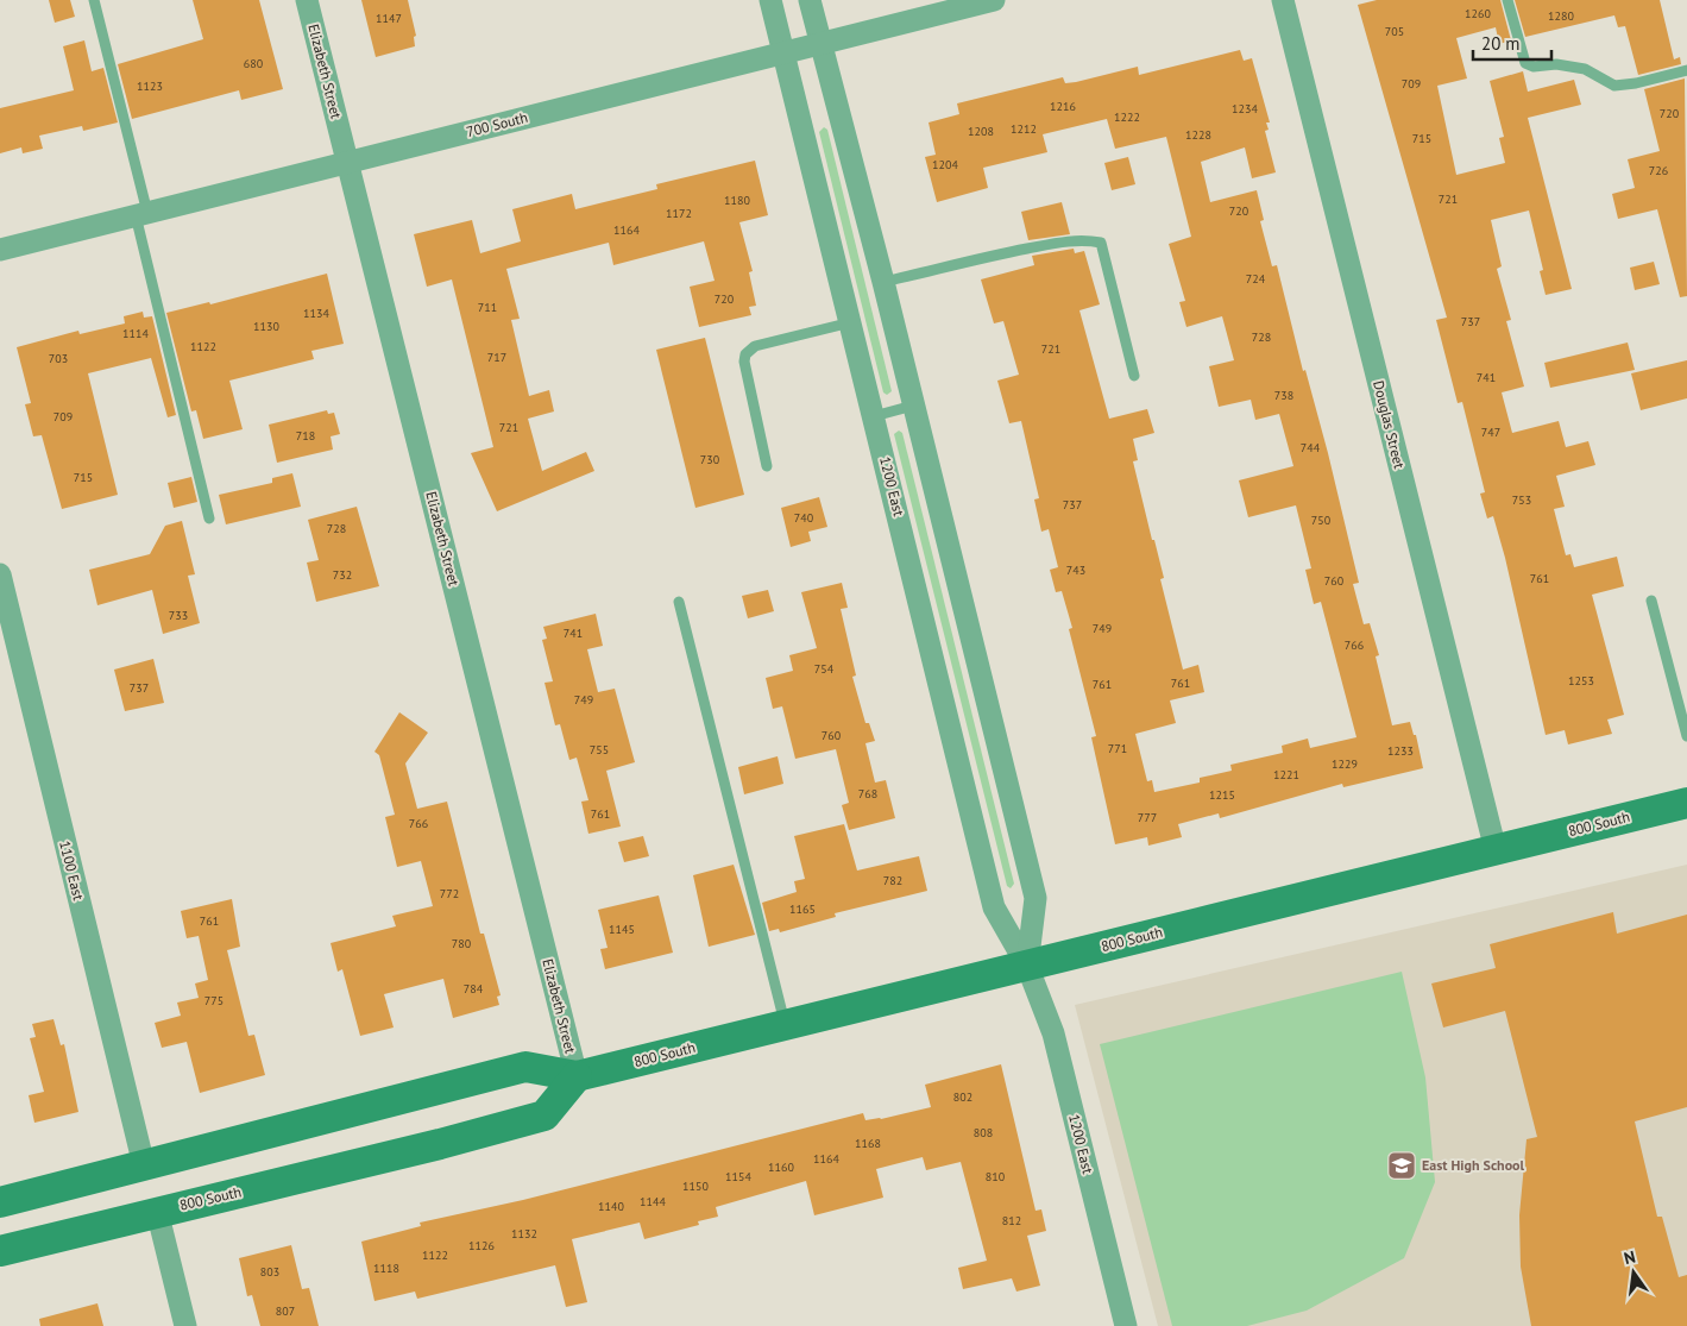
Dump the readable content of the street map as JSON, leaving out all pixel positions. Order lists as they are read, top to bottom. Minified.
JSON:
{"streets":{"main road":["800 South"],"street":["Elizabeth Street","700 South","Douglas Street","1200 East","1100 East"]},"crossings":[["Elizabeth Street","700 South"],["Elizabeth Street","800 South"],["700 South","1200 East"],["Douglas Street","800 South"],["1200 East","800 South"],["800 South","1100 East"]],"places":{"school or university":["East High School"]},"house_numbers":["1260","1280","1147","705","680","709","1123","1216","1234","720","1222","1212","1208","1228","715","1204","726","721","1180","720","1172","1164","724","720","711","1134","737","1130","1114","728","1122","721","717","703","741","738","709","721","747","718","744","730","715","753","737","740","750","728","743","732","761","760","733","749","741","766","754","1253","761","761","737","749","760","771","755","1233","1229","1221","768","1215","761","777","766","782","772","1165","761","1145","780","784","775","802","808","1168","1164","1160","1154","810","1150","1144","1140","812","1132","1126","1122","1118","803","807"],"scale_bar":"20 m","north":"top"}
